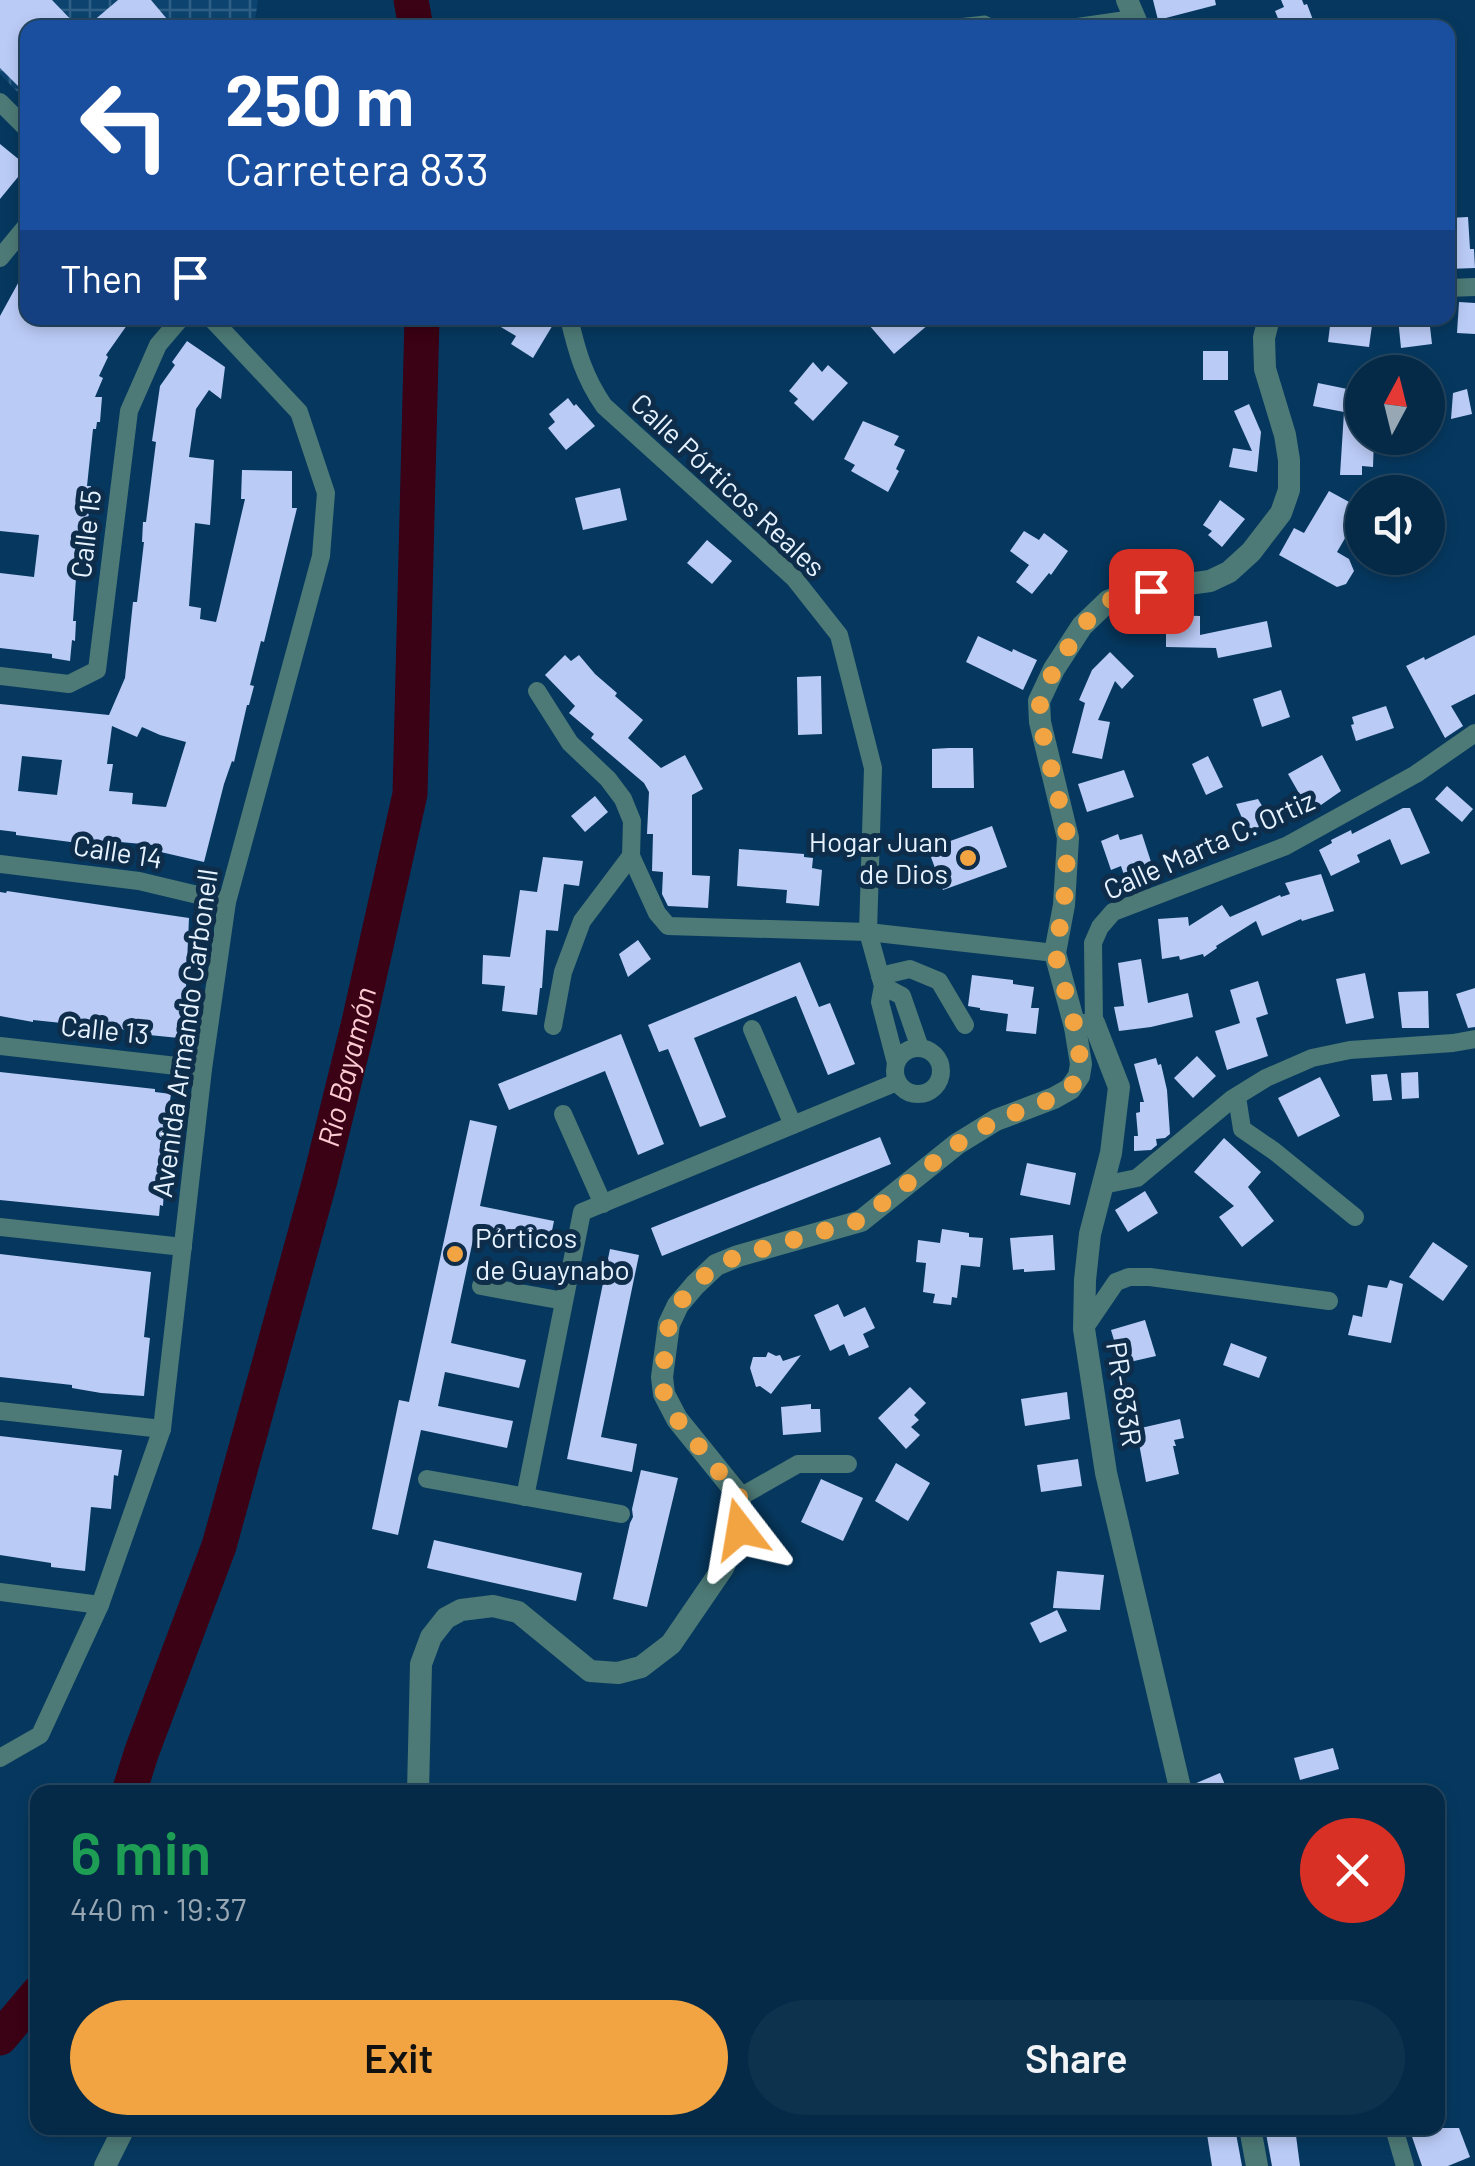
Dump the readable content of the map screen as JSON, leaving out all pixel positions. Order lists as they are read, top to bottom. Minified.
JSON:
{"streets":{"street":["Calle Pórticos Reales","Calle 15","Calle Marta C. Ortiz","Calle 14","Calle 13","Avenida Armando Carbonell","PR-833R"]},"crossings":[["Calle Marta C. Ortiz","PR-833R"],["Calle 14","Avenida Armando Carbonell"],["Calle 13","Avenida Armando Carbonell"]],"water":["Río Bayamón"],"places":["Hogar Juan de Dios","Pórticos de Guaynabo"],"north":"top","page":{"turn":["250 m","Carretera 833"],"then":"Then","heading":["6 min","440 m · 19:37"],"buttons":["Exit","Share"]}}
